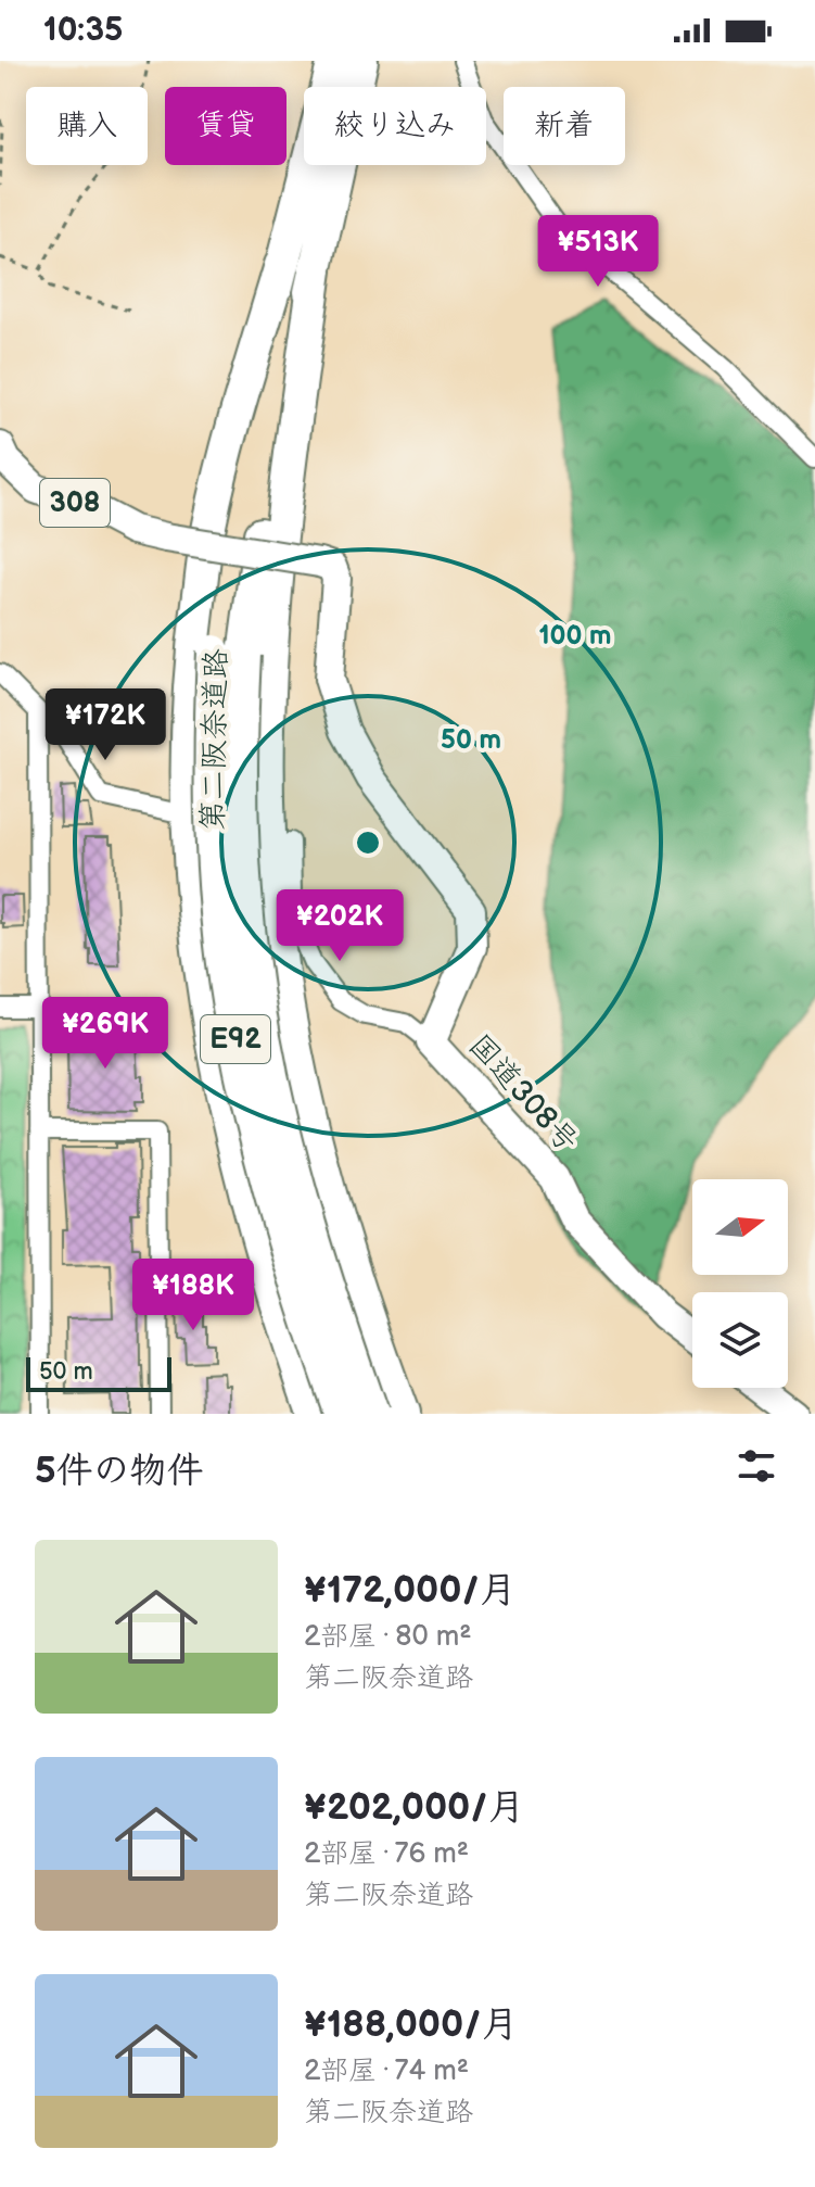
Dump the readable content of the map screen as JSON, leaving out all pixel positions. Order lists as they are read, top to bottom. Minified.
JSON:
{"streets":{"highway":["308","第二阪奈道路","E92","国道308号"]},"scale_bar":"50 m","north":"right","page":{"status":"10:35","chip":["購入","賃貸","絞り込み","新着"],"price":["¥513K","¥172K","¥202K","¥269K","¥188K"],"scale":"50 m","heading":"5件の物件","list":[{"name":"¥172,000/月","note":"2部屋 · 80 m² · 第二阪奈道路"},{"name":"¥202,000/月","note":"2部屋 · 76 m² · 第二阪奈道路"},{"name":"¥188,000/月","note":"2部屋 · 74 m² · 第二阪奈道路"}]},"rings":["100 m","50 m"]}
